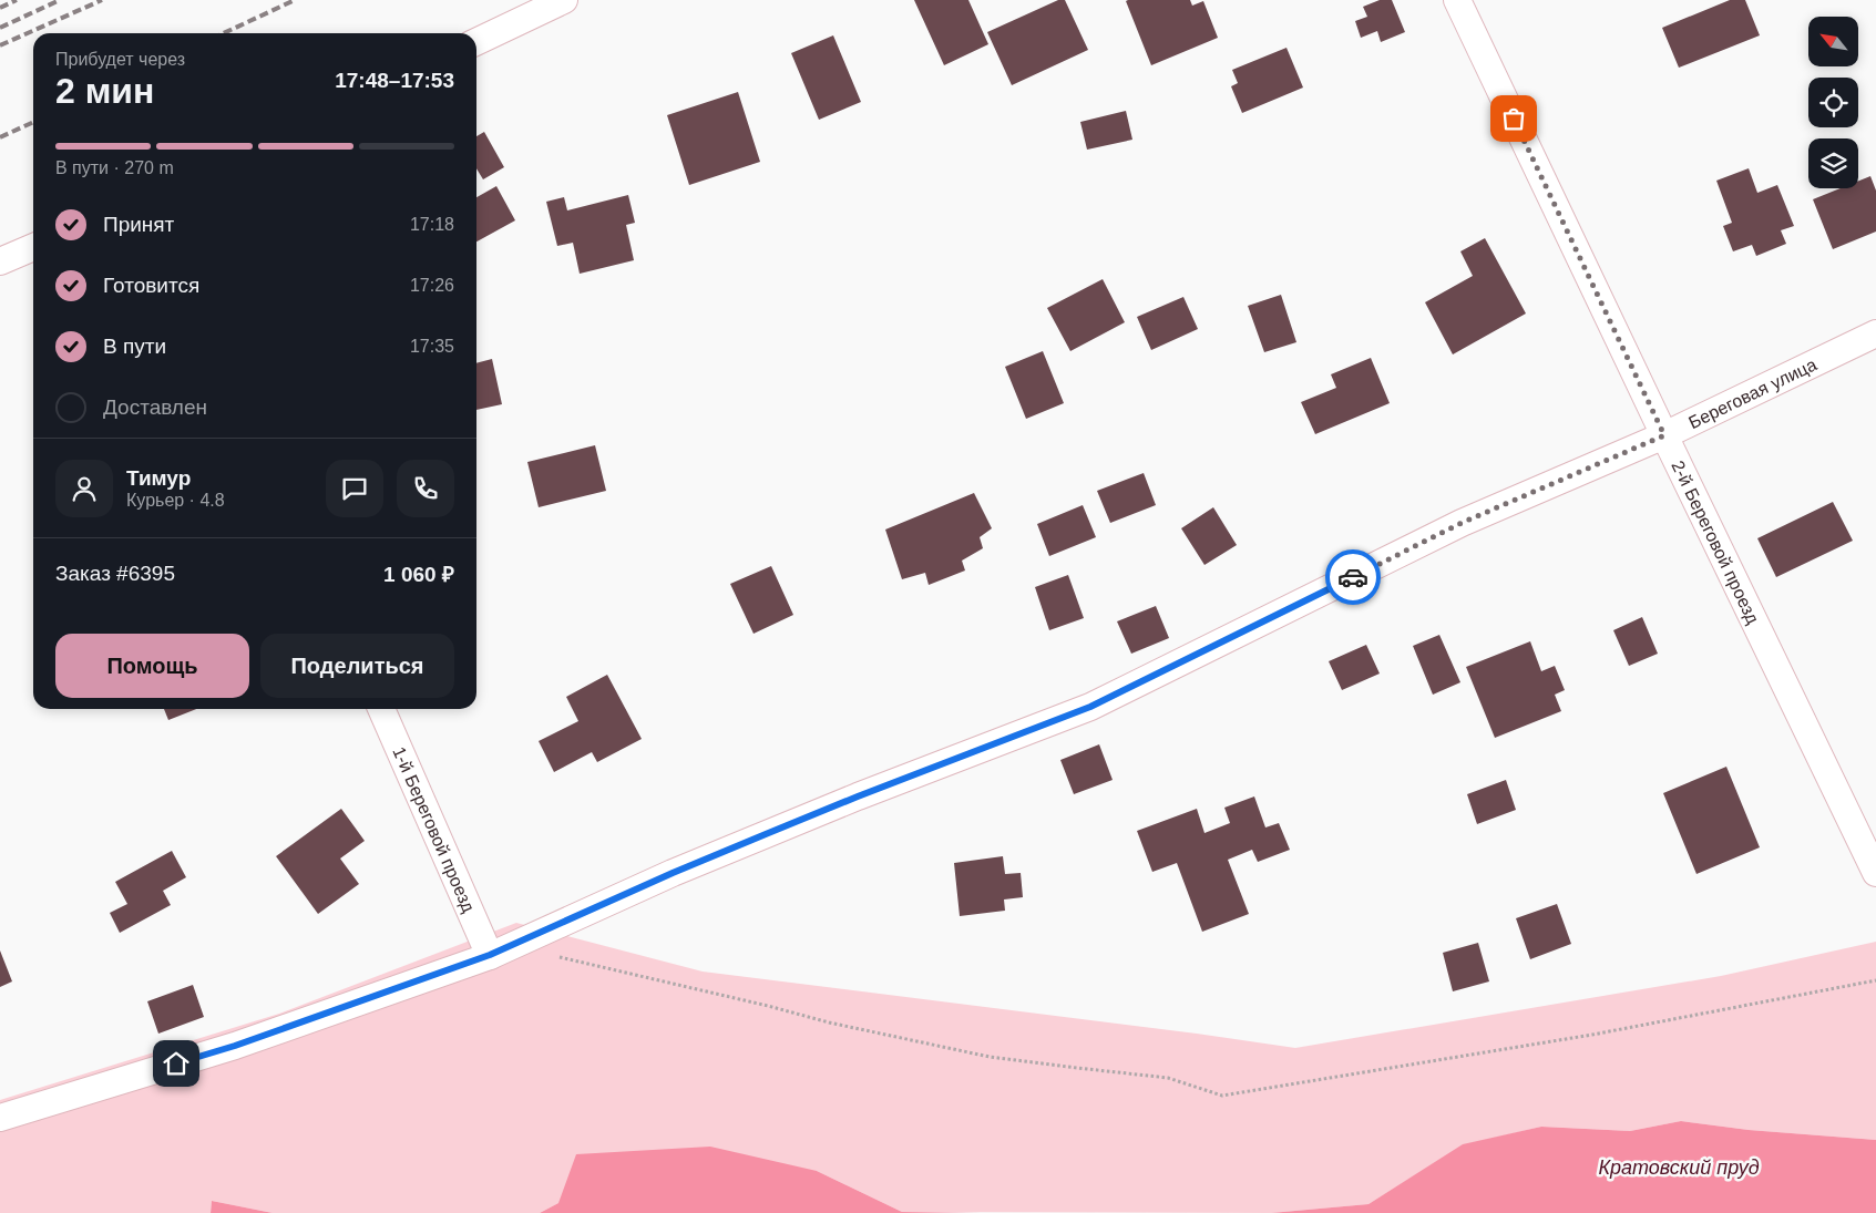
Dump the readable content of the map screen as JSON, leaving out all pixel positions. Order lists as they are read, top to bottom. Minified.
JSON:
{"streets":{"street":["Береговая улица","2-й Береговой проезд","1-й Береговой проезд"]},"crossings":[["Береговая улица","2-й Береговой проезд"],["Береговая улица","1-й Береговой проезд"]],"water":["Кратовский пруд"],"north":"top left","page":{"heading":["2 мин","Прибудет через","17:48–17:53"],"panel":["Тимур","Курьер · 4.8","Заказ #6395","1 060 ₽"],"bar":"В пути · 270 m","list":[["Принят","17:18"],["Готовится","17:26"],["В пути","17:35"],"Доставлен"],"buttons":["Помощь","Поделиться"]}}
